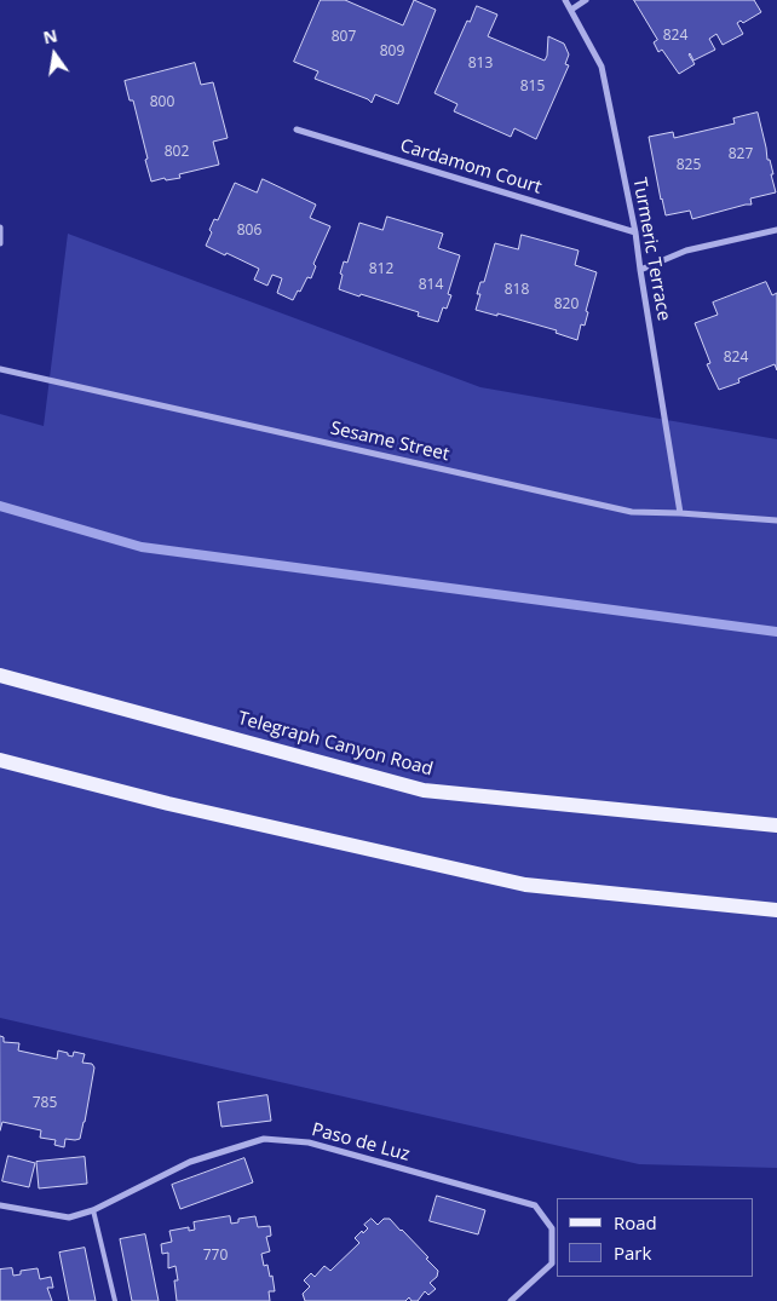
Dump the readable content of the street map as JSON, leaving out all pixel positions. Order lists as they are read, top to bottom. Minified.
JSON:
{"streets":{"main road":["Telegraph Canyon Road"],"street":["Cardamom Court","Turmeric Terrace","Sesame Street","Paso de Luz"]},"crossings":[["Cardamom Court","Turmeric Terrace"],["Turmeric Terrace","Sesame Street"]],"house_numbers":["824","807","809","813","815","800","802","827","825","806","812","814","818","820","824","785","770"],"legend":["Road","Park"],"north":"top"}
